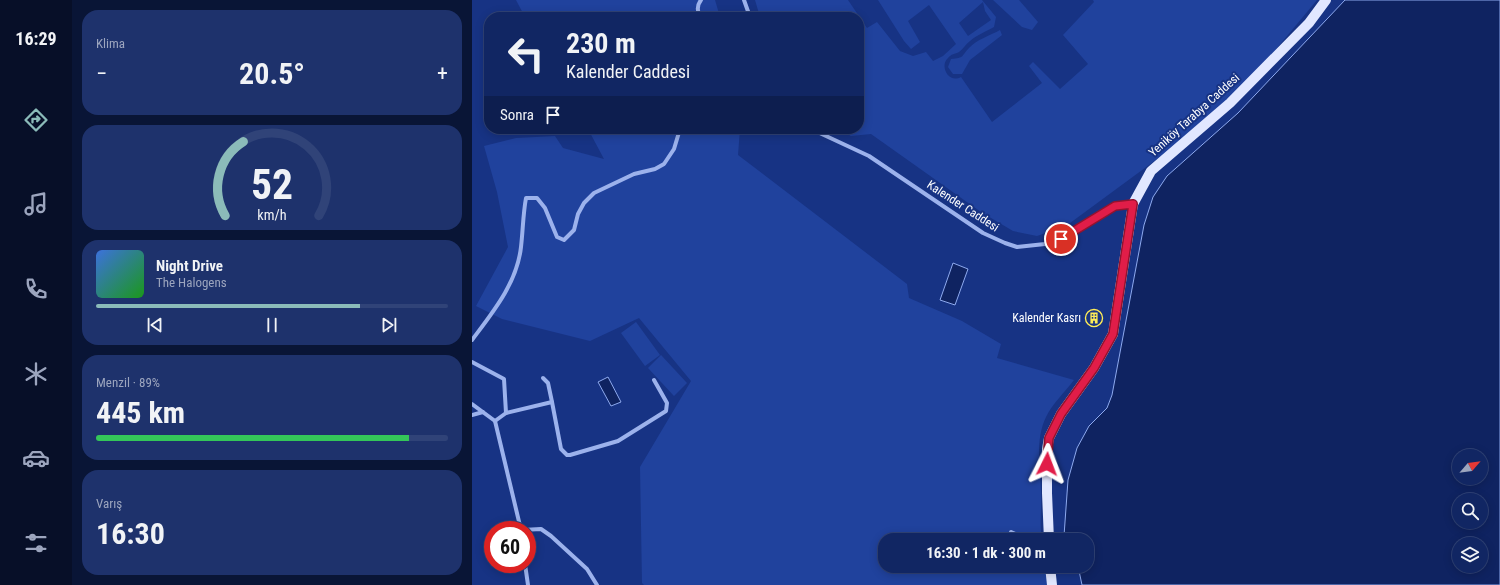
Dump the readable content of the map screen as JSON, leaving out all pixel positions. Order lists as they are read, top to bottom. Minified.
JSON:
{"streets":{"main road":["Yeniköy Tarabya Caddesi"],"street":["Kalender Caddesi"]},"crossings":[["Yeniköy Tarabya Caddesi","Kalender Caddesi"]],"places":{"building":["Kalender Kasrı"]},"north":"top right","page":{"tabs":"16:29","tile":["Klima",["Menzil · 89%","445 km"],["Varış","16:30"]],"turn":["230 m","Kalender Caddesi"],"heat":["−","20.5°","+"],"then":"Sonra","song":["Night Drive","The Halogens"],"limit":"60","trip":"16:30 · 1 dk · 300 m","gauge":["52","km/h"]}}
